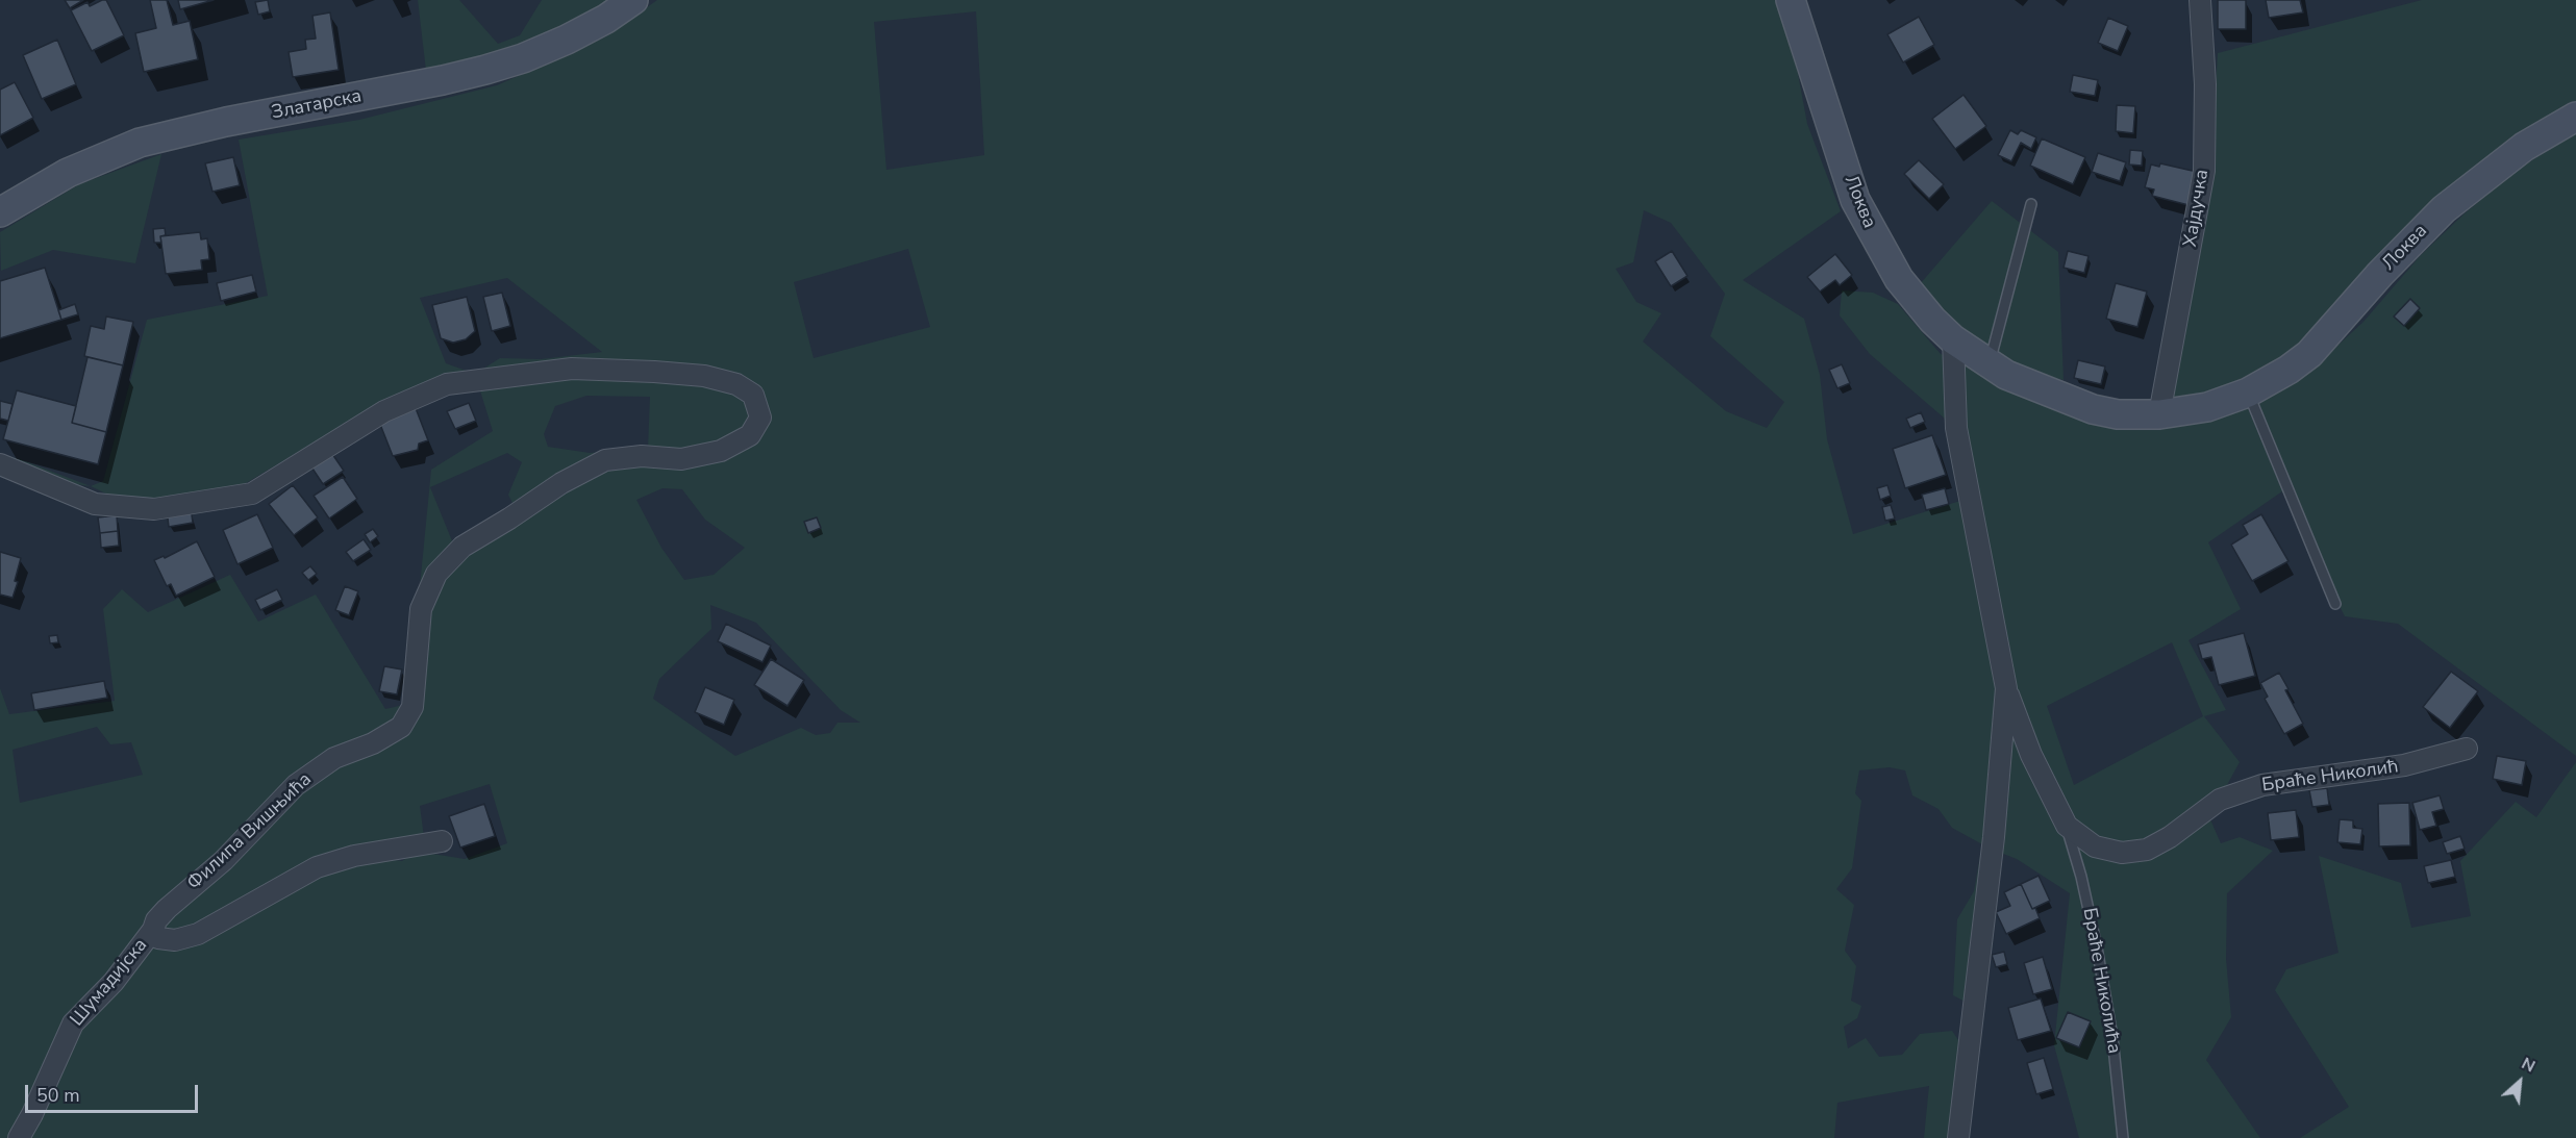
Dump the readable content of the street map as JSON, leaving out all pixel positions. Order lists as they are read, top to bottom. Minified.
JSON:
{"streets":{"main road":["Златарска","Локва"],"street":["Хајдучка","Браће Николић","Филипа Вишњића","Шумадијска"],"lane":["Браће Николића"]},"crossings":[["Локва","Хајдучка"],["Локва","Браће Николић"],["Браће Николић","Браће Николића"],["Филипа Вишњића","Шумадијска"]],"scale_bar":"50 m","north":"top right"}
